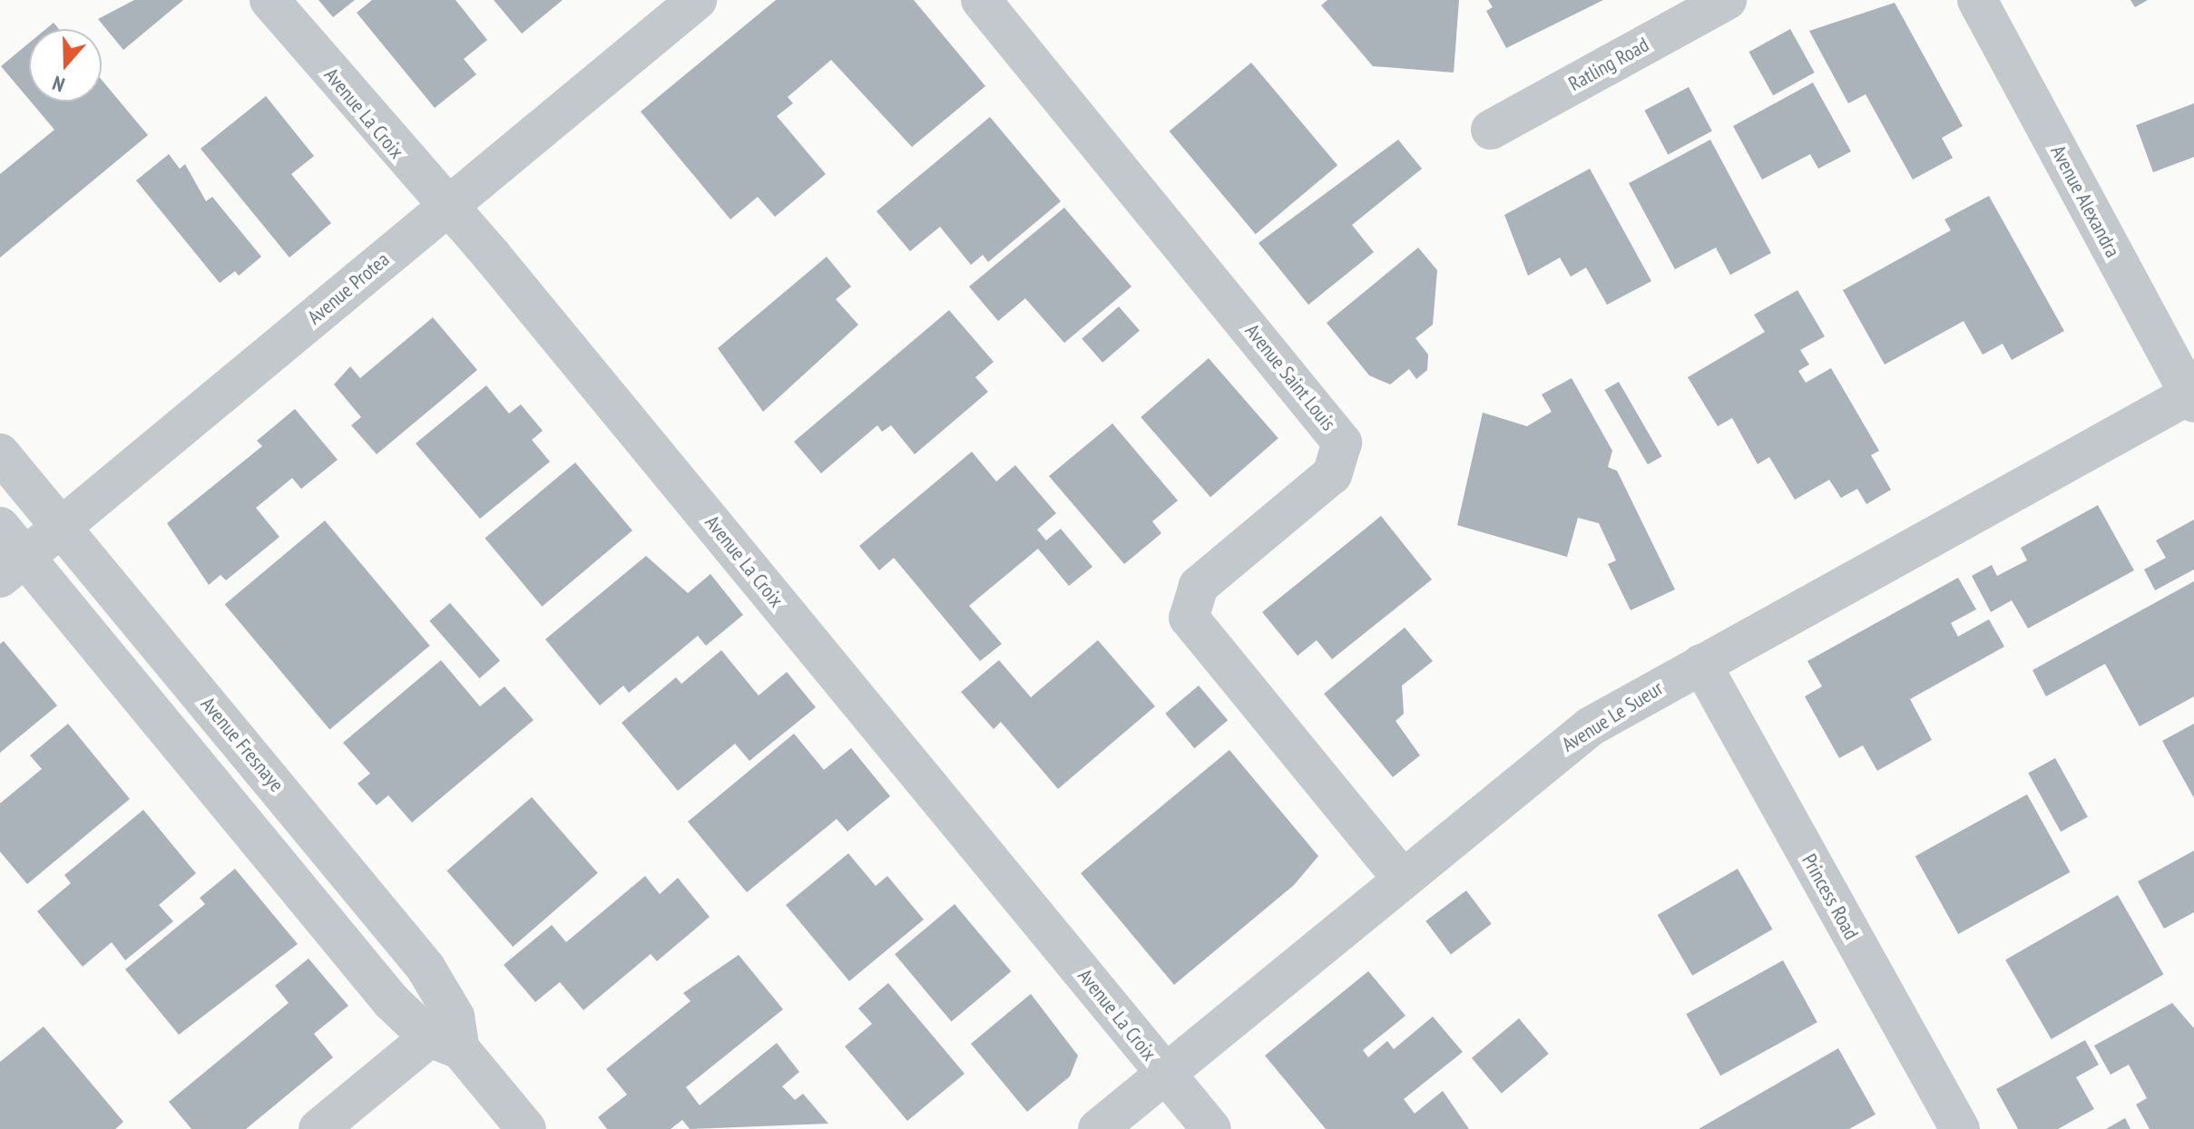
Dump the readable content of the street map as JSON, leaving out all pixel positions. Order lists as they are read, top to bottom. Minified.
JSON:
{"streets":{"street":["Ratling Road","Avenue La Croix","Avenue Alexandra","Avenue Protea","Avenue Saint Louis","Avenue Le Sueur","Avenue Fresnaye","Princess Road"]},"crossings":[["Avenue La Croix","Avenue Protea"],["Avenue La Croix","Avenue Le Sueur"],["Avenue Alexandra","Avenue Le Sueur"],["Avenue Protea","Avenue Fresnaye"],["Avenue Saint Louis","Avenue Le Sueur"],["Avenue Le Sueur","Princess Road"]],"north":"bottom"}
